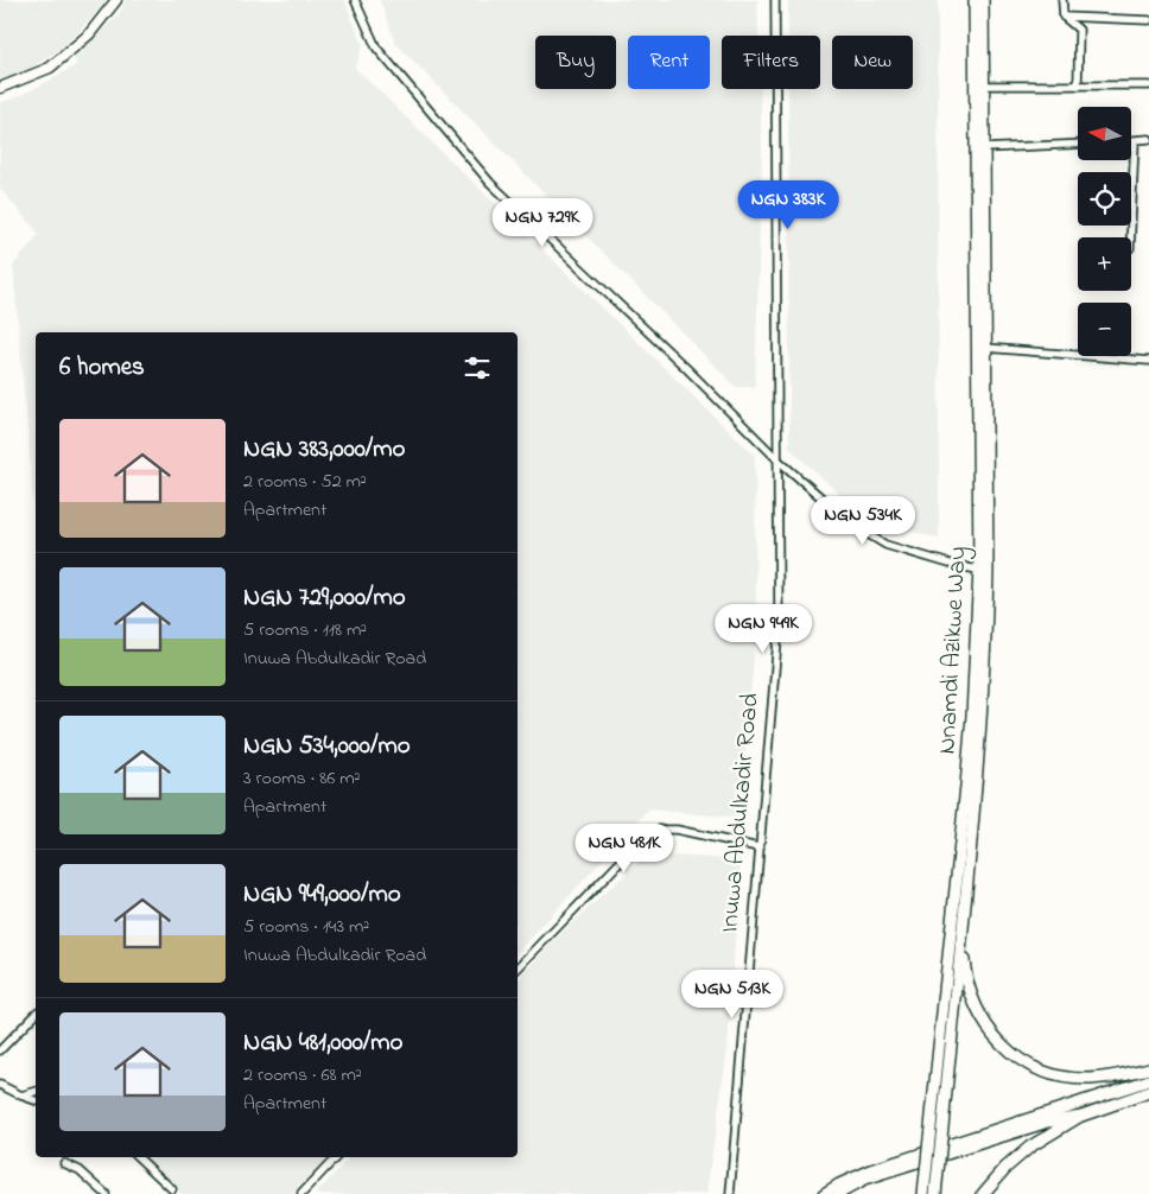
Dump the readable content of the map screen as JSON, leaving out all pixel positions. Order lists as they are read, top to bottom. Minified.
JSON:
{"streets":{"highway":["Nnamdi Azikwe Way"],"street":["Inuwa Abdulkadir Road"]},"north":"left","page":{"chip":["Buy","Rent","Filters","New"],"map_buttons":["+","−"],"price":["NGN 383K","NGN 729K","NGN 534K","NGN 949K","NGN 481K","NGN 513K"],"heading":"6 homes","list":[{"name":"NGN 383,000/mo","note":"2 rooms · 52 m² · Apartment"},{"name":"NGN 729,000/mo","note":"5 rooms · 118 m² · Inuwa Abdulkadir Road"},{"name":"NGN 534,000/mo","note":"3 rooms · 86 m² · Apartment"},{"name":"NGN 949,000/mo","note":"5 rooms · 143 m² · Inuwa Abdulkadir Road"},{"name":"NGN 481,000/mo","note":"2 rooms · 68 m² · Apartment"}]}}
